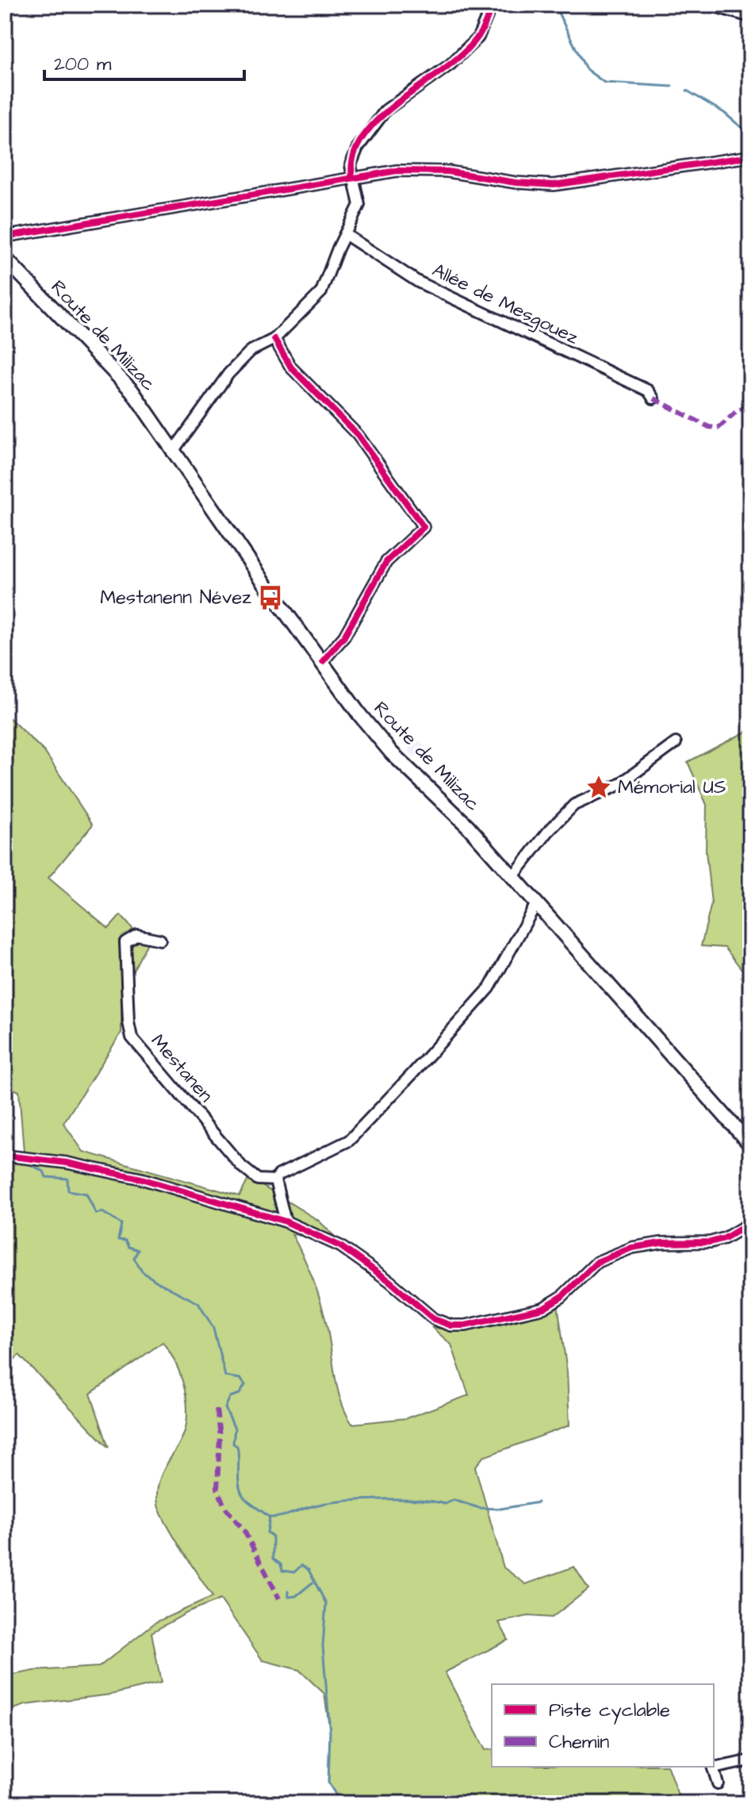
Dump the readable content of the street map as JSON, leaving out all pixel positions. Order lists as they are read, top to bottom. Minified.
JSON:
{"streets":{"main road":["Route de Milizac"],"street":["Allée de Mesgouez","Mestanen"]},"places":{"bus stop":["Mestanenn Névez"],"place":["Mémorial US"]},"legend":["Piste cyclable","Chemin"],"scale_bar":"200 m"}
